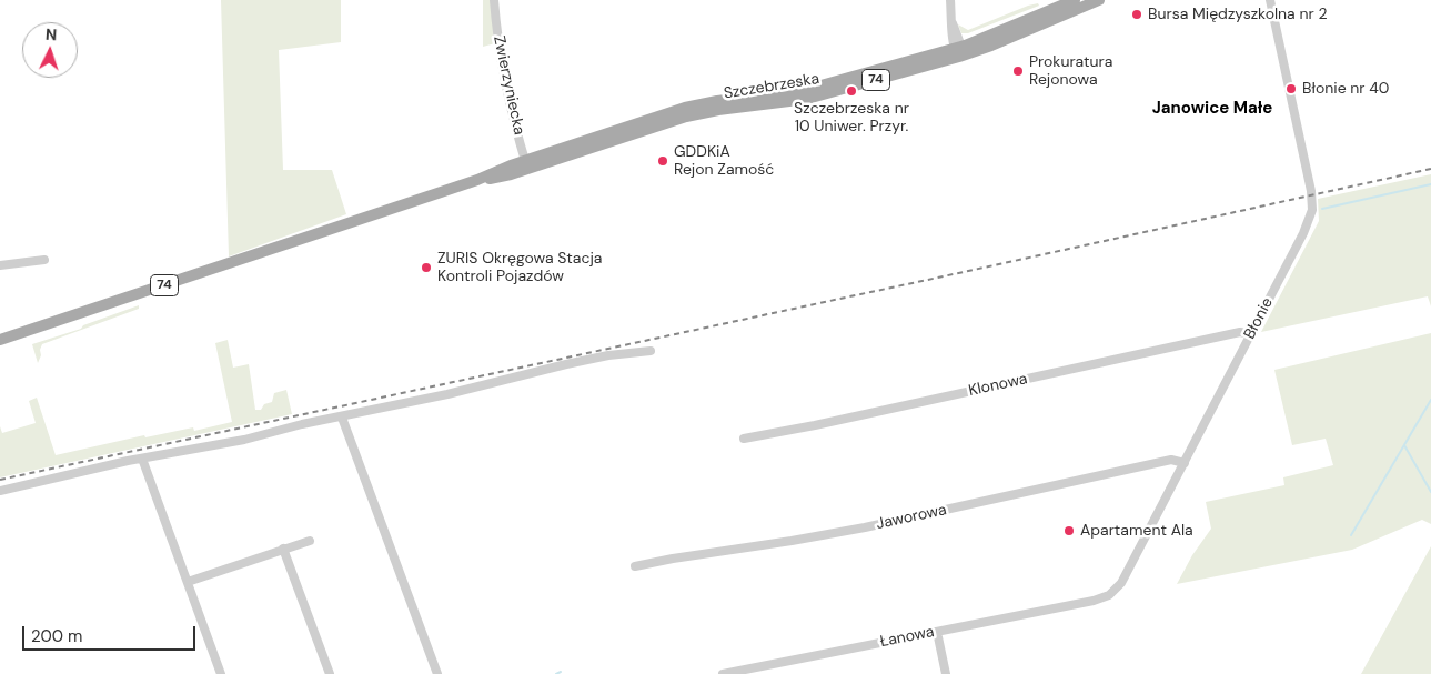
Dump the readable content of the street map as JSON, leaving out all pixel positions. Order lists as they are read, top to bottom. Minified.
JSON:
{"streets":{"main road":["74","Szczebrzeska"],"street":["Zwierzyniecka","Błonie","Klonowa","Jaworowa","Łanowa"]},"crossings":[["Zwierzyniecka","Szczebrzeska"],["Błonie","Klonowa"],["Błonie","Jaworowa"],["Błonie","Łanowa"]],"districts":["Janowice Małe"],"places":["Bursa Międzyszkolna nr 2","Prokuratura Rejonowa","Błonie nr 40","Szczebrzeska nr 10 Uniwer. Przyr.","GDDKiA Rejon Zamość","ZURIS Okręgowa Stacja Kontroli Pojazdów","Apartament Ala"],"scale_bar":"200 m","north":"top"}
